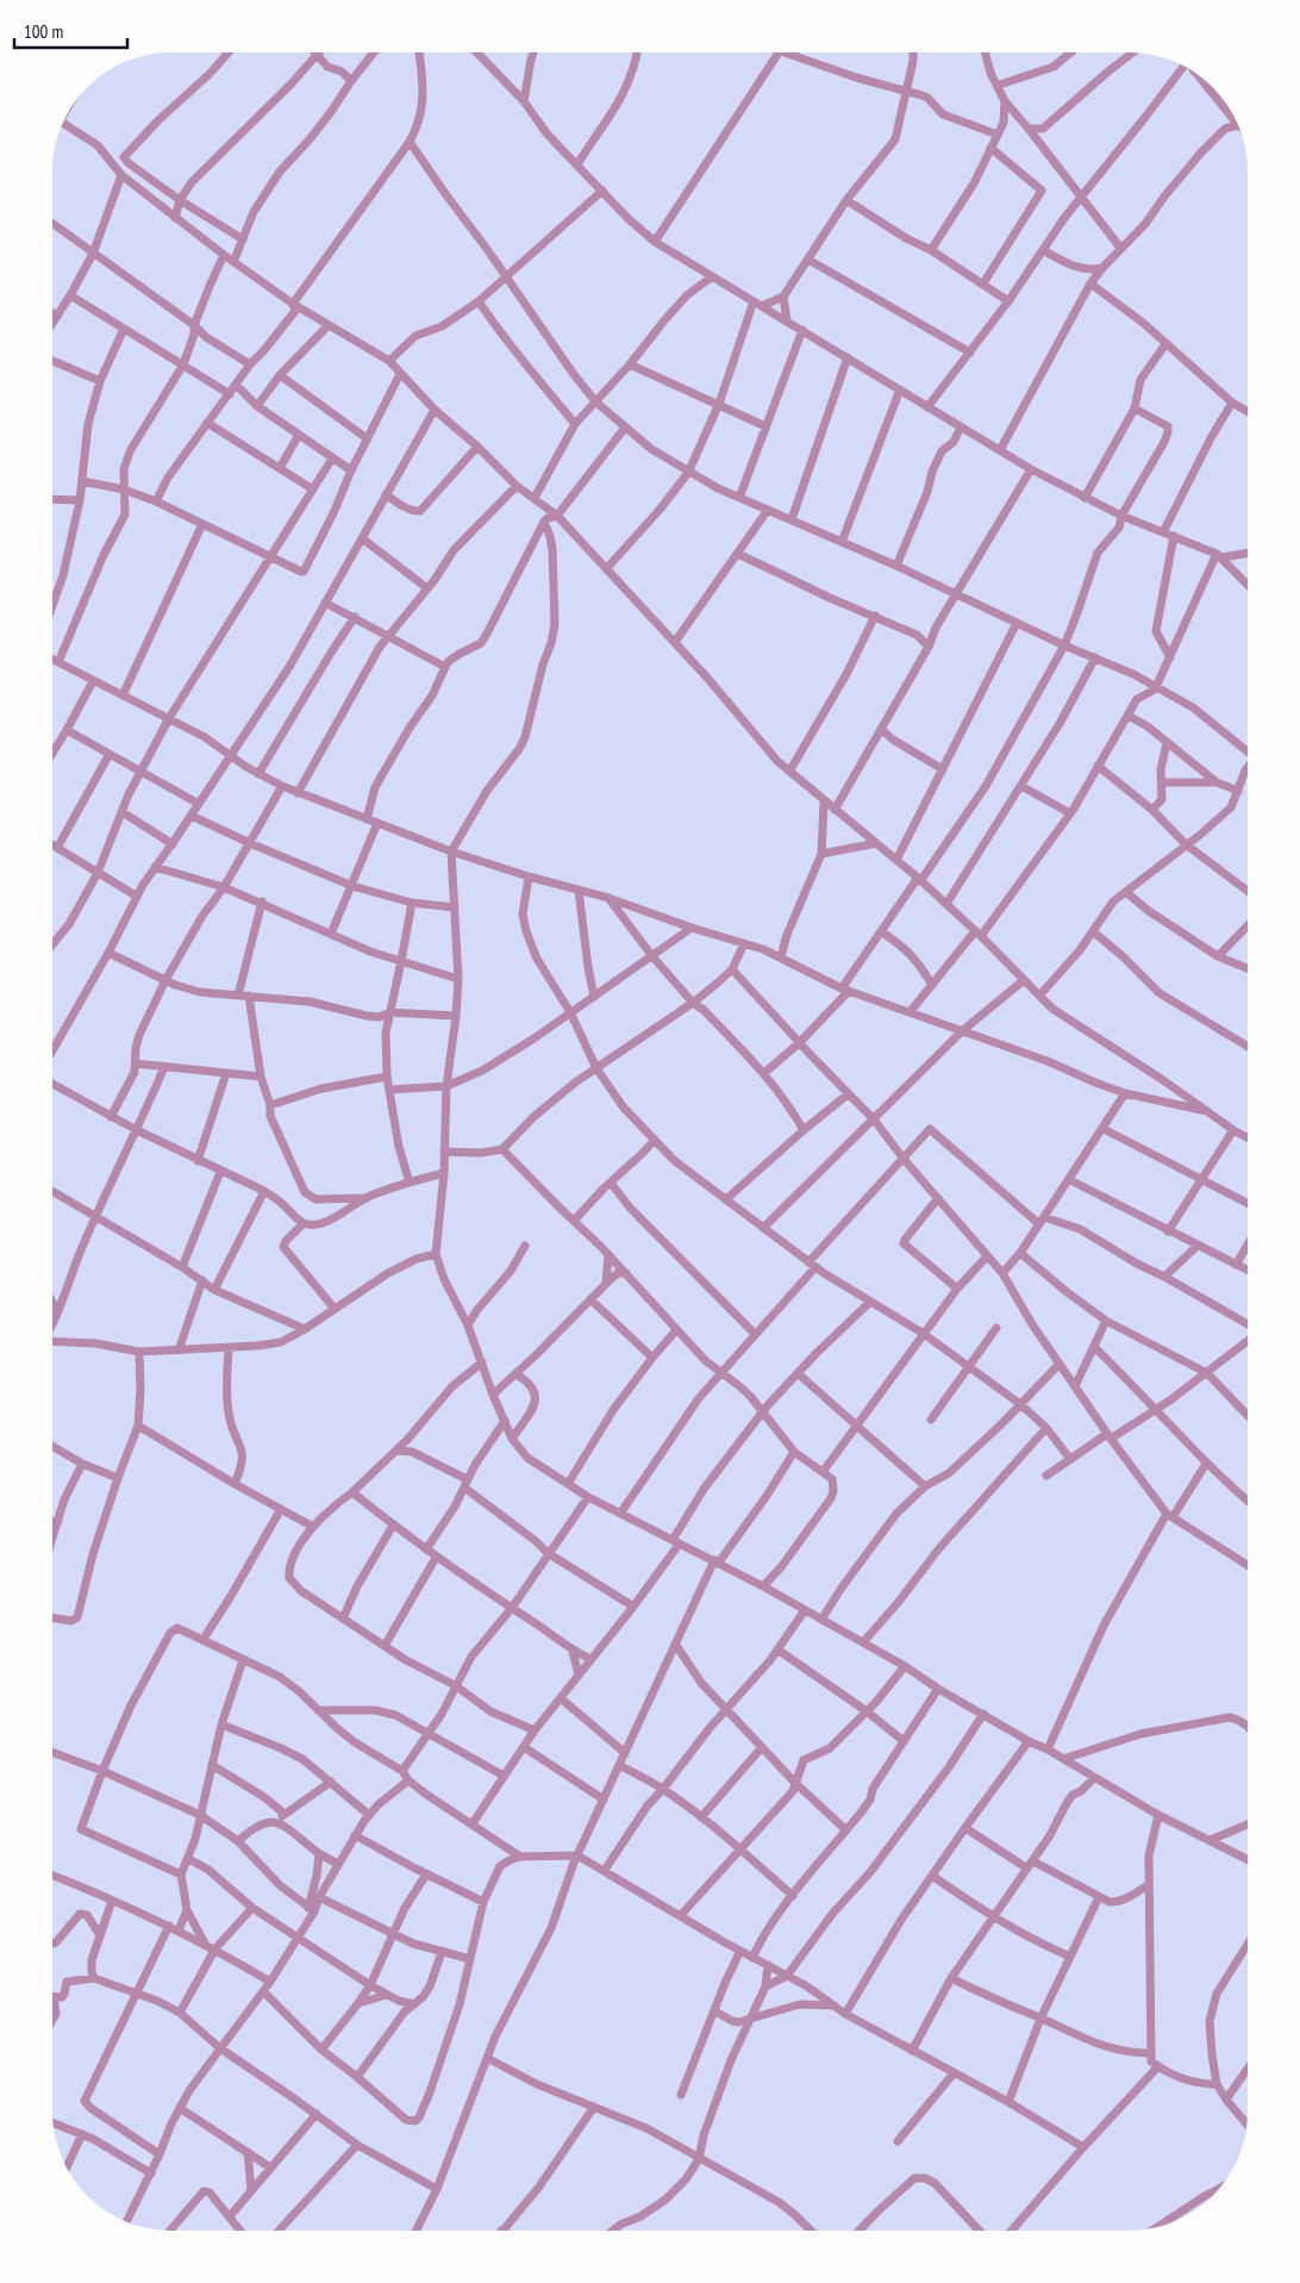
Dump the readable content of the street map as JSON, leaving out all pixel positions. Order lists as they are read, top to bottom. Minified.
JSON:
{"scale_bar":"100 m"}
